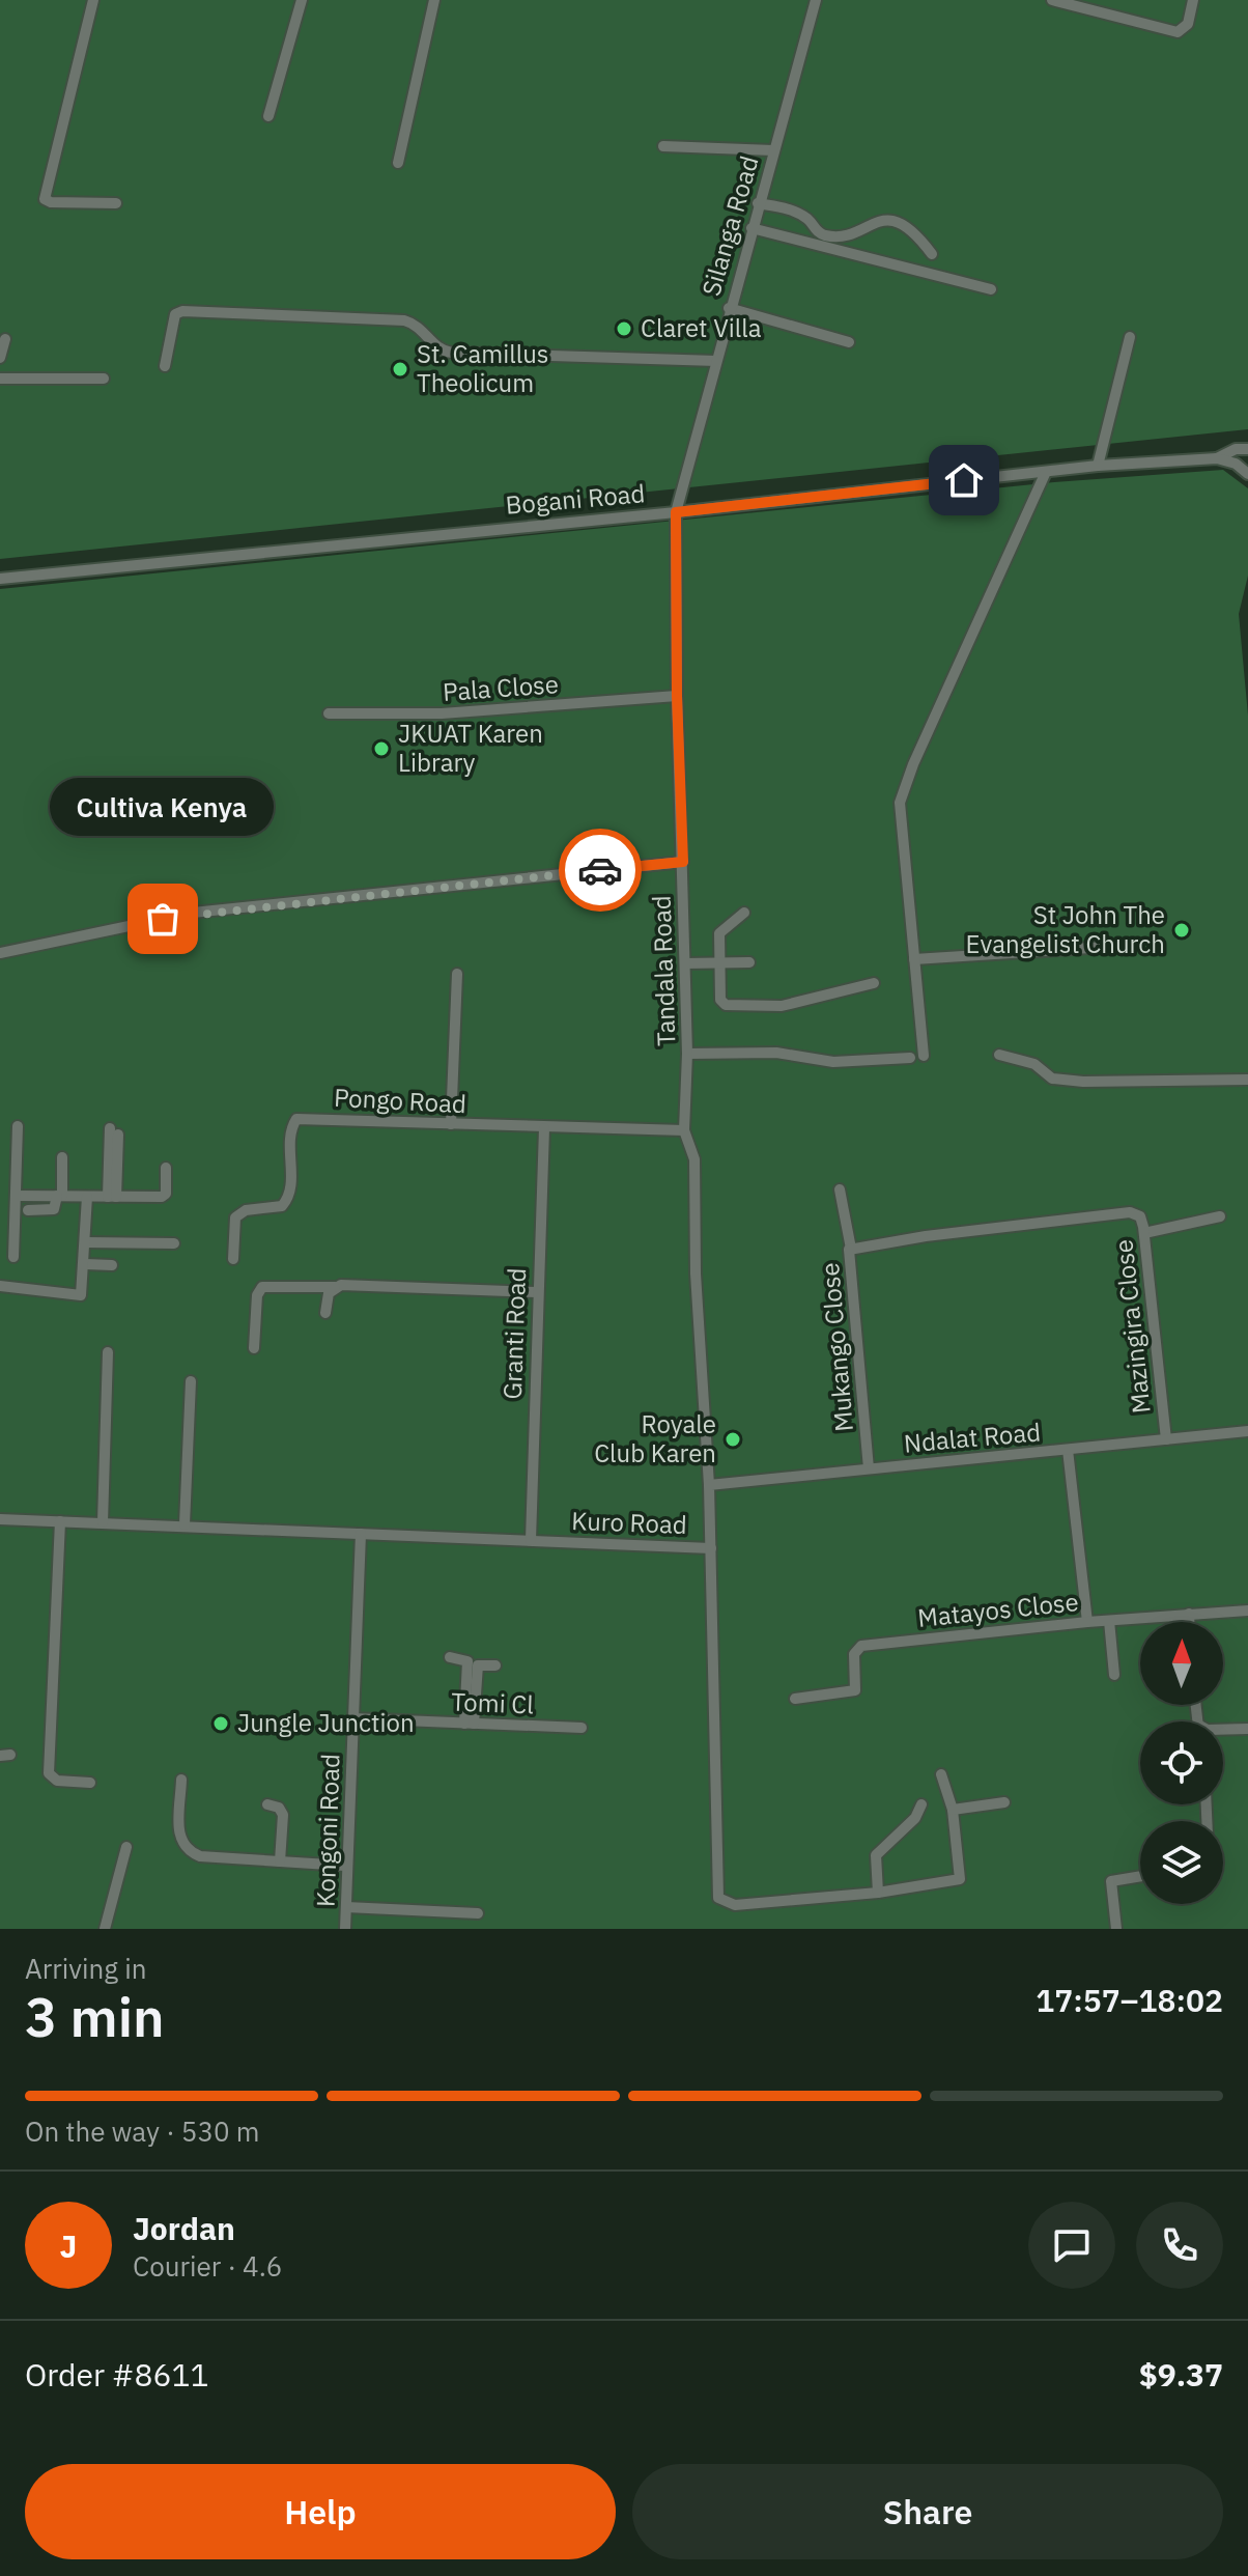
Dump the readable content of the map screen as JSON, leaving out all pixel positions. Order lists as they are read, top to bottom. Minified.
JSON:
{"streets":{"street":["Silanga Road","Bogani Road","Pala Close","Tandala Road","Pongo Road","Mazingira Close","Granti Road","Mukango Close","Ndalat Road","Kuro Road","Matayos Close","Tomi Cl","Kongoni Road"]},"crossings":[["Silanga Road","Bogani Road"],["Silanga Road","Tandala Road"],["Bogani Road","Tandala Road"],["Pala Close","Tandala Road"],["Tandala Road","Pongo Road"],["Tandala Road","Ndalat Road"],["Tandala Road","Kuro Road"],["Pongo Road","Granti Road"],["Mazingira Close","Mukango Close"],["Mazingira Close","Ndalat Road"],["Granti Road","Kuro Road"],["Mukango Close","Ndalat Road"],["Kuro Road","Kongoni Road"],["Tomi Cl","Kongoni Road"]],"places":["Claret Villa","St. Camillus Theolicum","JKUAT Karen Library","Cultiva Kenya","St John The Evangelist Church","Royale Club Karen","Jungle Junction"],"north":"top","page":{"bubble":"Cultiva Kenya","heading":["3 min","Arriving in","17:57–18:02"],"panel":["Jordan","Courier · 4.6","Order #8611","$9.37"],"bar":"On the way · 530 m","round":"J","buttons":["Help","Share"]}}
